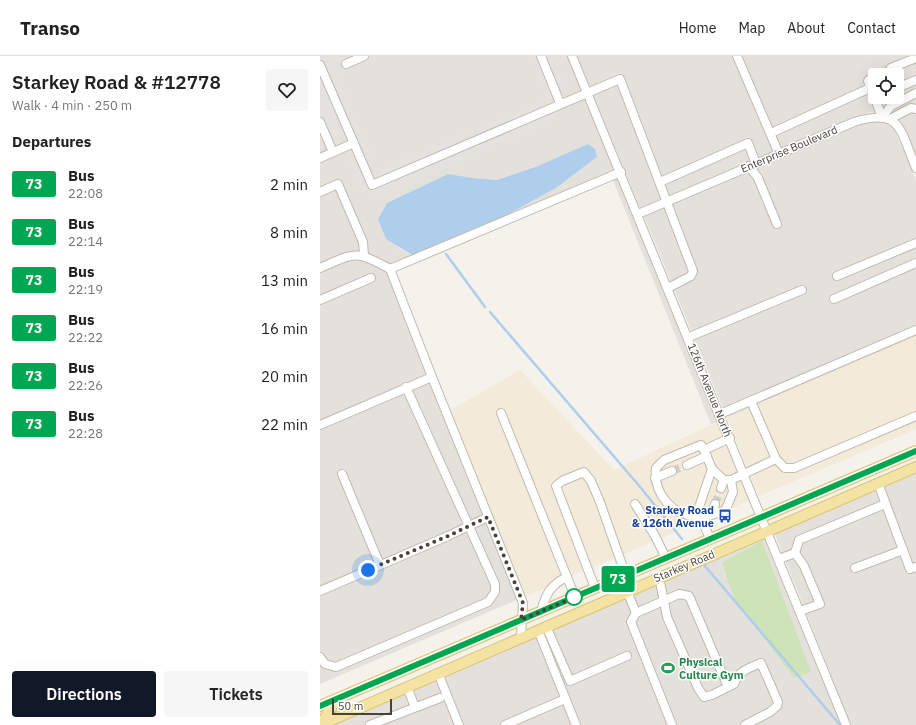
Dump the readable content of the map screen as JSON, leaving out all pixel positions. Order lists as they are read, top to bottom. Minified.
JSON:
{"streets":{"main road":["Starkey Road"],"street":["Enterprise Boulevard","126th Avenue North"]},"crossings":[["Enterprise Boulevard","126th Avenue North"],["126th Avenue North","Starkey Road"]],"places":{"bus stop":["Starkey Road & 126th Avenue"],"sports":["Physical Culture Gym"]},"lines":["bus line 73"],"scale_bar":"50 m","page":{"header":"Transo","nav":["Home","Map","About","Contact"],"heading":[["Starkey Road & #12778","Walk · 4 min · 250 m"],"Departures"],"on_map":"73","list":[{"mark":"73","name":"Bus","note":"22:08","value":"2 min"},{"mark":"73","name":"Bus","note":"22:14","value":"8 min"},{"mark":"73","name":"Bus","note":"22:19","value":"13 min"},{"mark":"73","name":"Bus","note":"22:22","value":"16 min"},{"mark":"73","name":"Bus","note":"22:26","value":"20 min"},{"mark":"73","name":"Bus","note":"22:28","value":"22 min"}],"buttons":["Directions","Tickets"],"scale":"50 m"}}
